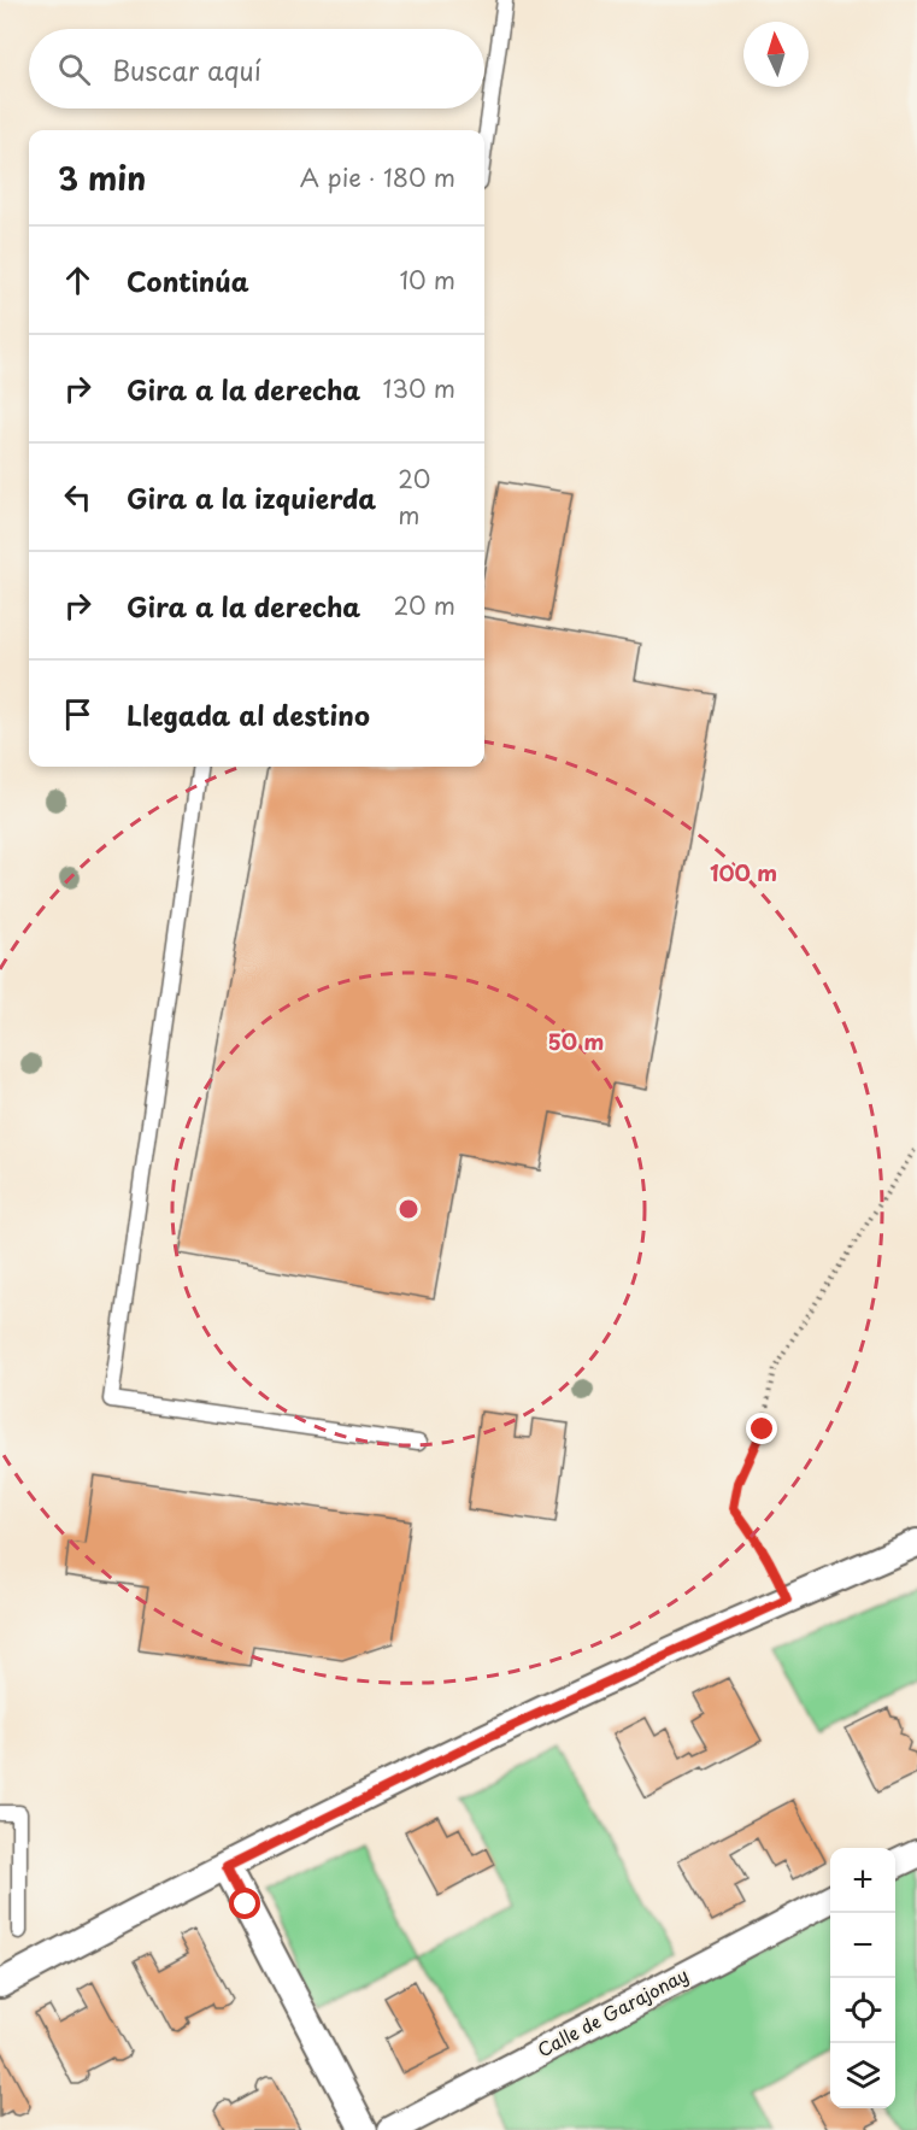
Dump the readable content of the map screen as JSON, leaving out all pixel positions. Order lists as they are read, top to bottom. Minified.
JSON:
{"streets":{"street":["Calle de Garajonay"]},"north":"top","page":{"search":"Buscar aquí","heading":["3 min","A pie · 180 m"],"list":[["Continúa","10 m"],["Gira a la derecha","130 m"],["Gira a la izquierda","20 m"],["Gira a la derecha","20 m"],"Llegada al destino"],"map_buttons":["+","−"]},"rings":["100 m","50 m"]}
